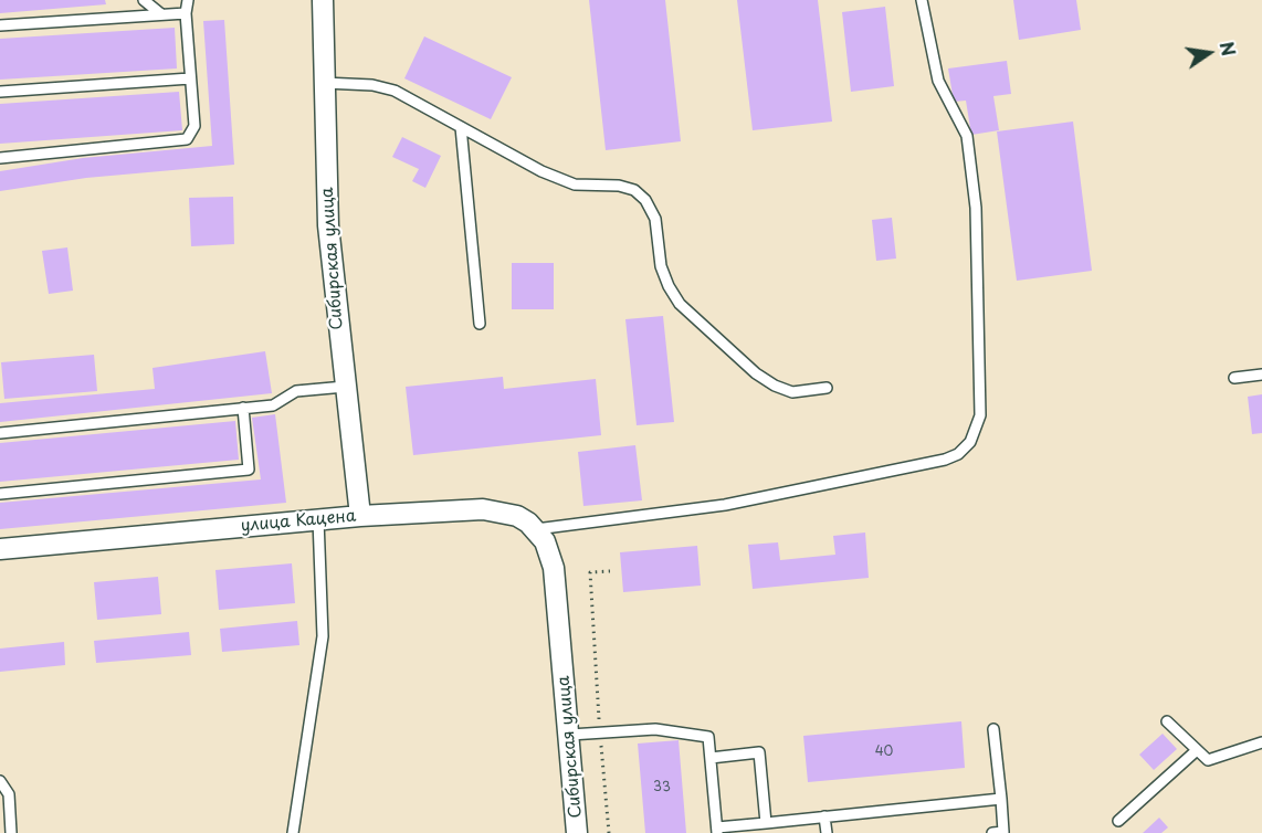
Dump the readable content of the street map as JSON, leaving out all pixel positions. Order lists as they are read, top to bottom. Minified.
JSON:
{"streets":{"street":["Сибирская улица","улица Кацена"]},"crossings":[["Сибирская улица","улица Кацена"]],"house_numbers":["40","33"],"north":"right"}
